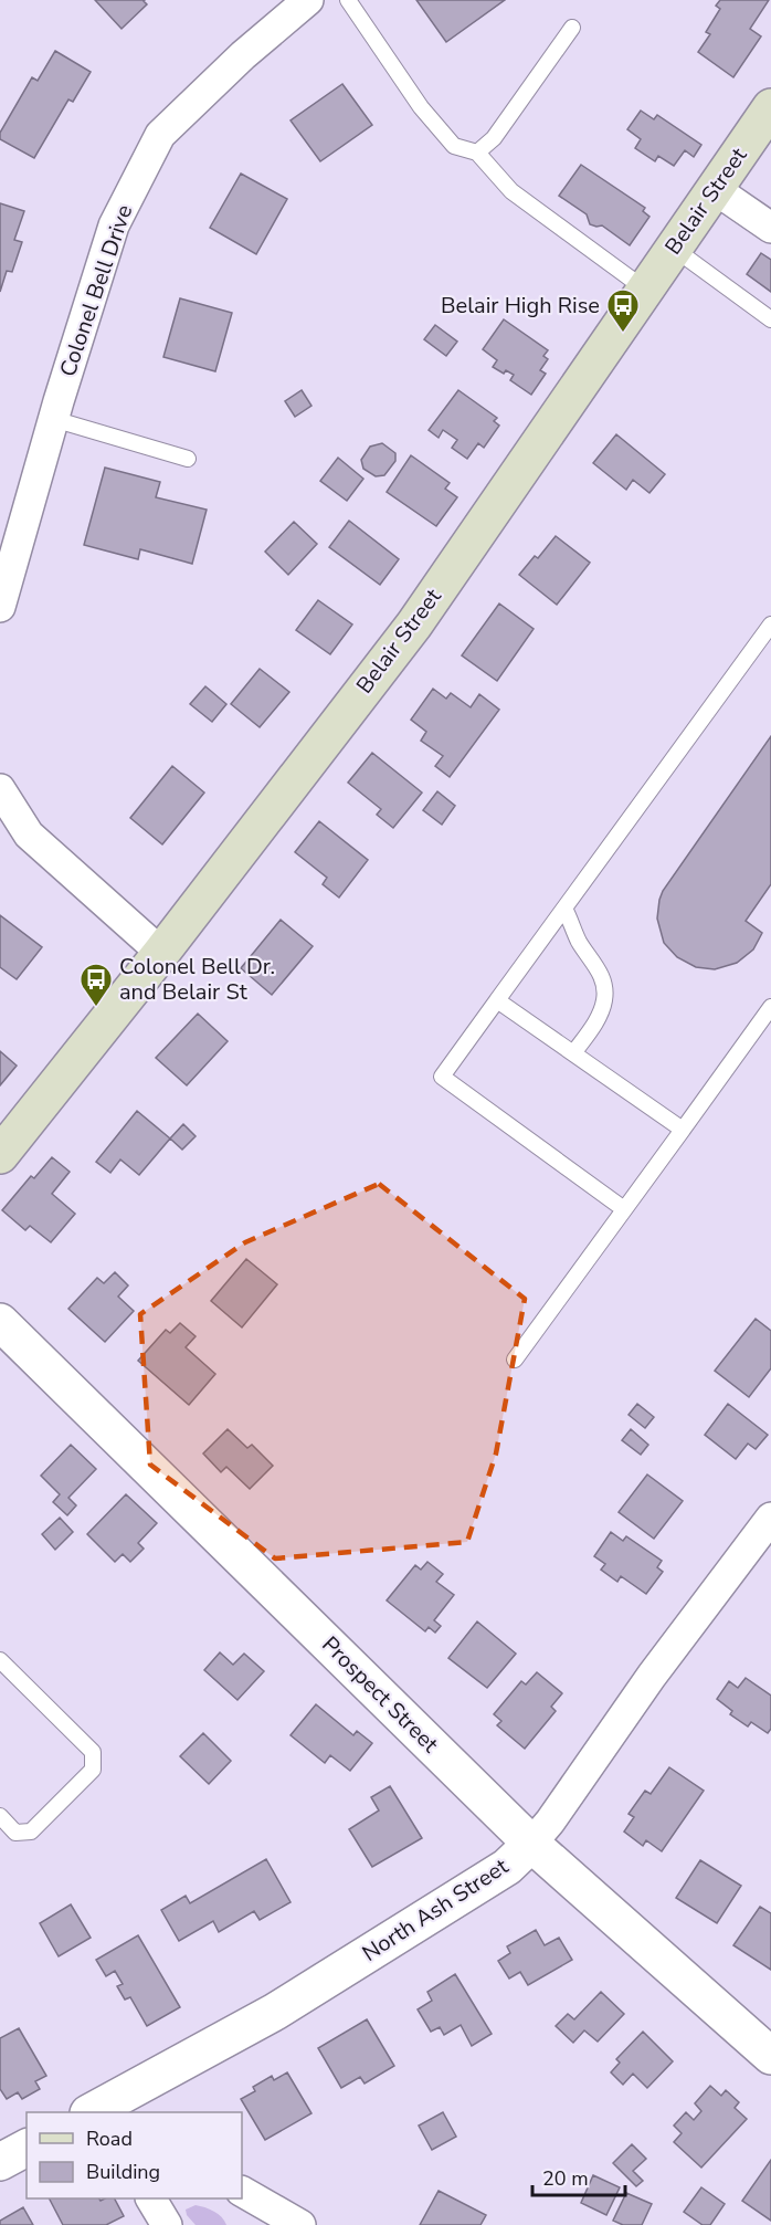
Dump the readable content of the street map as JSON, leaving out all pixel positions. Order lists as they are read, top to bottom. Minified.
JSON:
{"streets":{"main road":["Belair Street"],"street":["Colonel Bell Drive","Prospect Street","North Ash Street"]},"crossings":[["Prospect Street","North Ash Street"]],"places":{"bus stop":["Belair High Rise","Colonel Bell Dr. and Belair St"]},"legend":["Road","Building"],"scale_bar":"20 m"}
